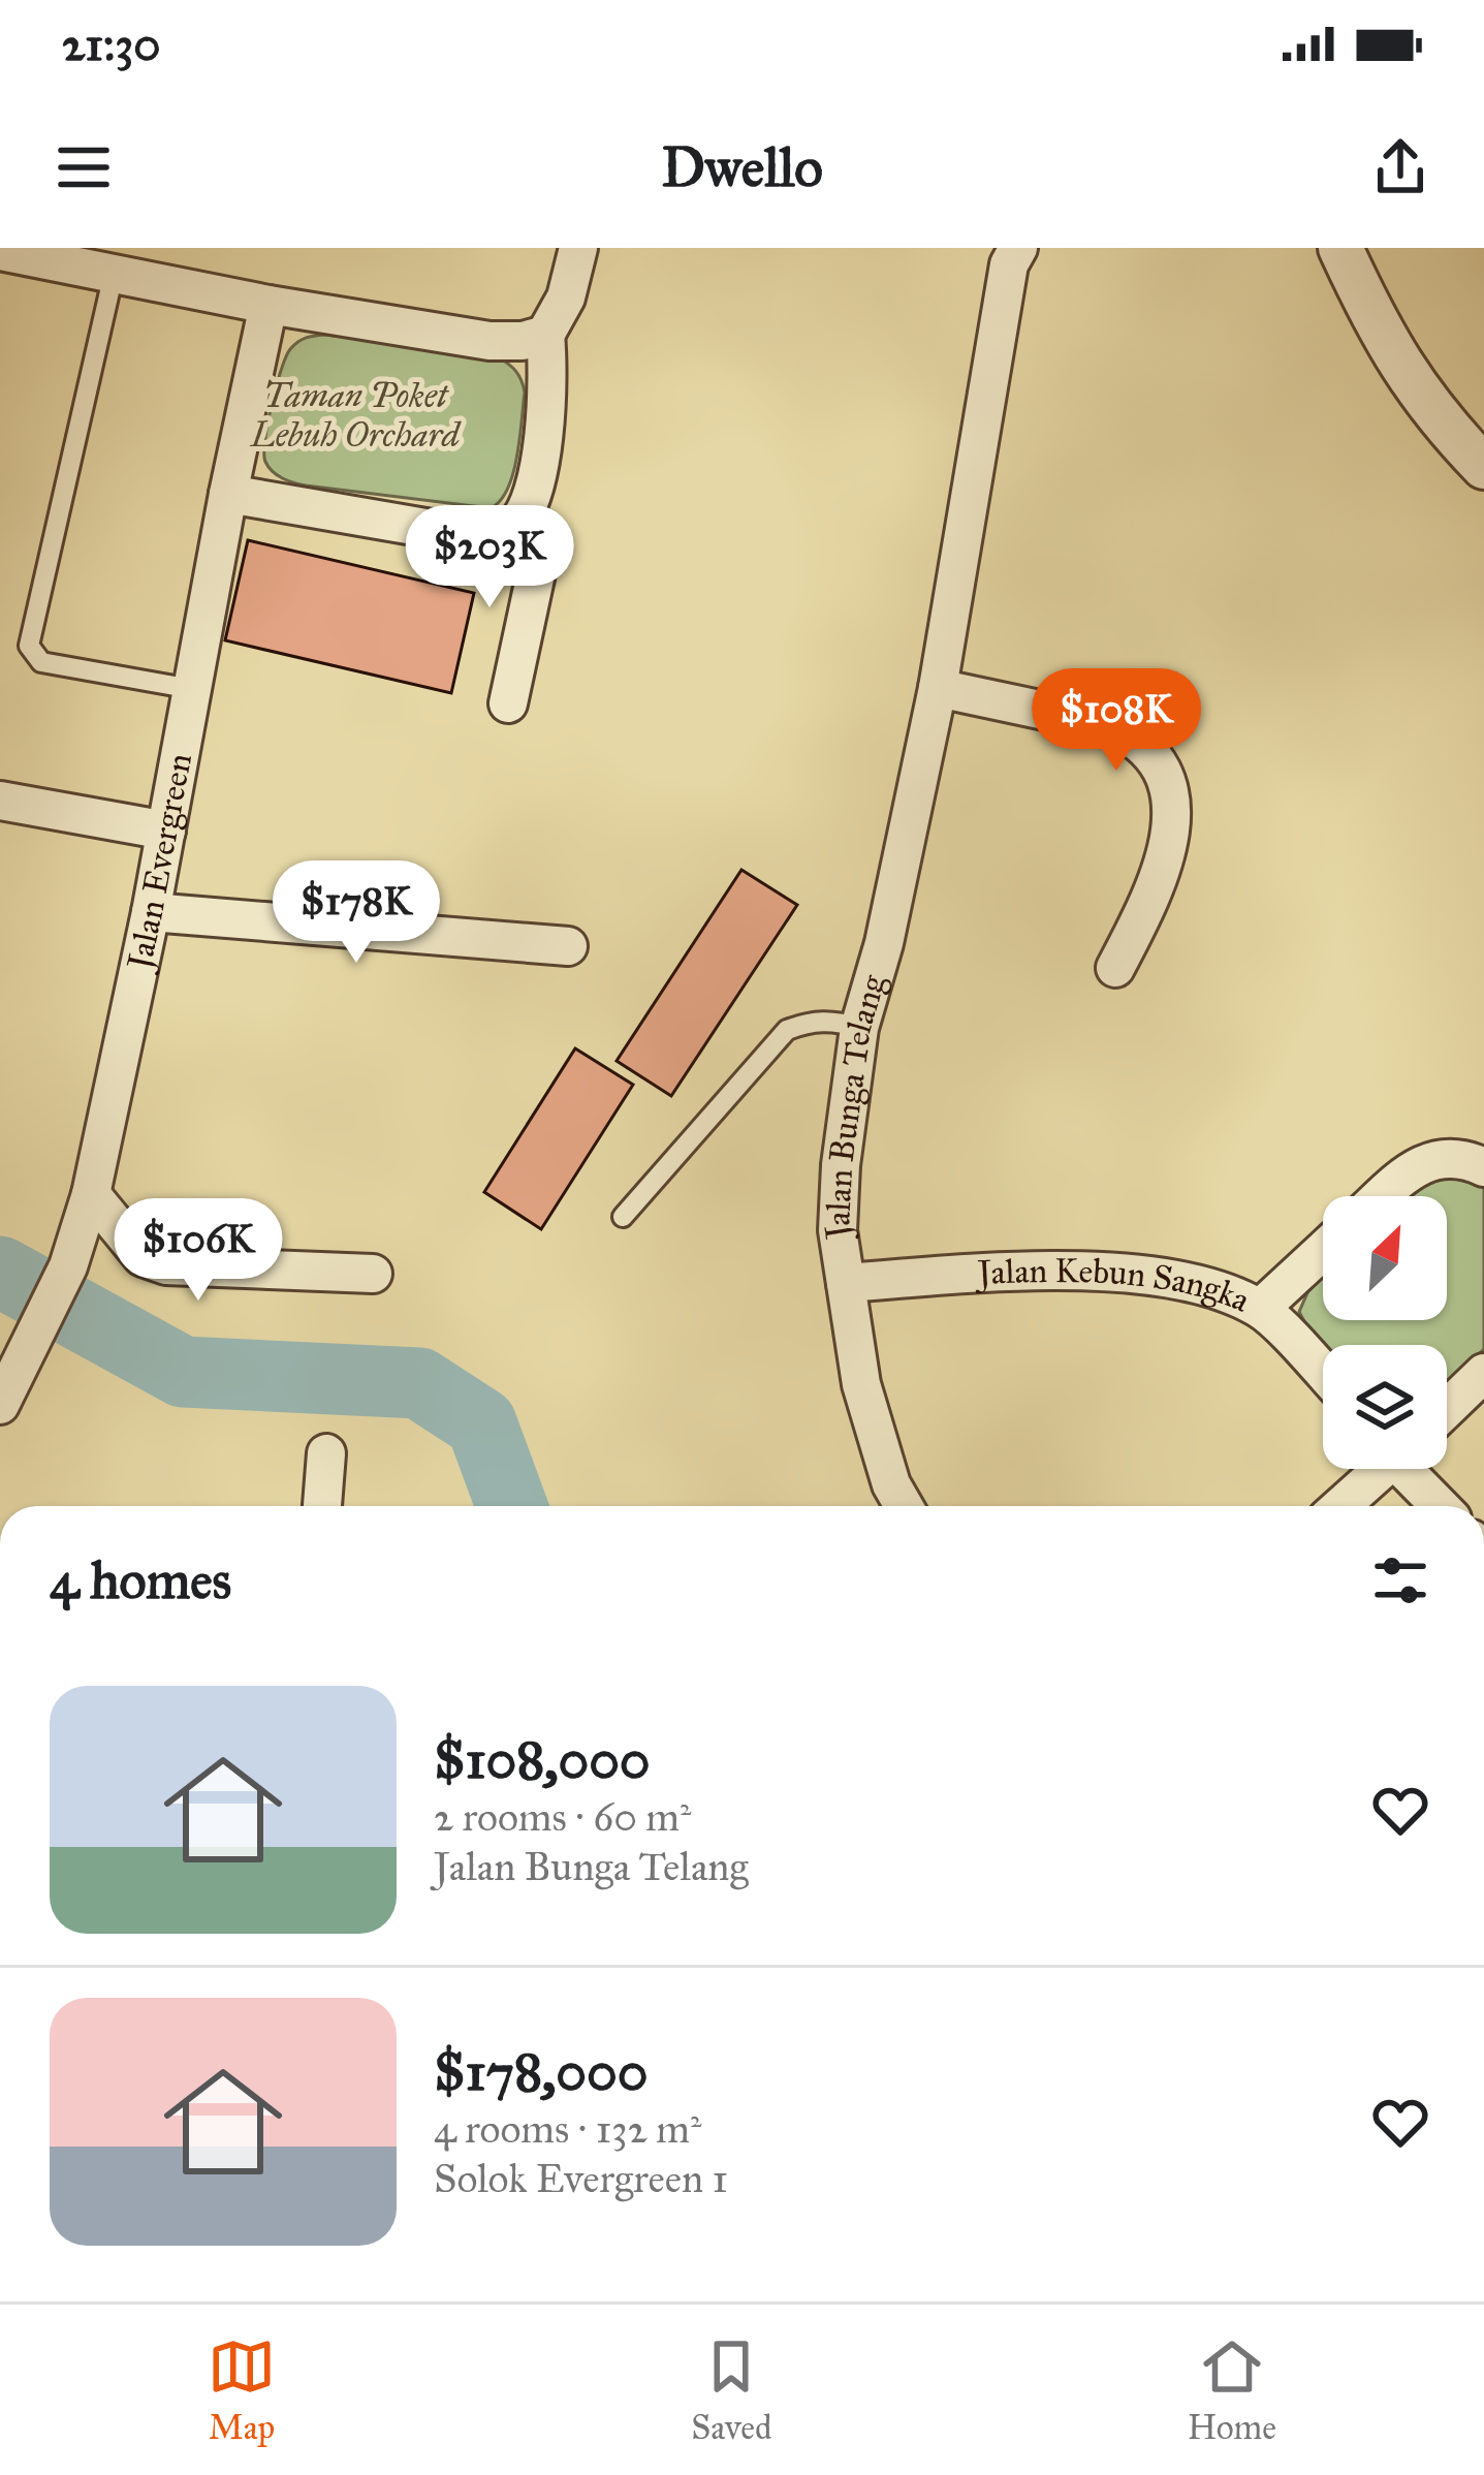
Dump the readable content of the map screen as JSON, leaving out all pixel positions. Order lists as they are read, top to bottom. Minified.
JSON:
{"streets":{"street":["Jalan Evergreen","Jalan Bunga Telang","Jalan Kebun Sangka"]},"crossings":[["Jalan Bunga Telang","Jalan Kebun Sangka"]],"parks":["Taman Poket Lebuh Orchard"],"north":"top right","page":{"status":"21:30","header":"Dwello","price":["$203K","$108K","$178K","$106K"],"heading":"4 homes","list":[{"name":"$108,000","note":"2 rooms · 60 m² · Jalan Bunga Telang"},{"name":"$178,000","note":"4 rooms · 132 m² · Solok Evergreen 1"}],"tabs":["Map","Saved","Home"]}}
